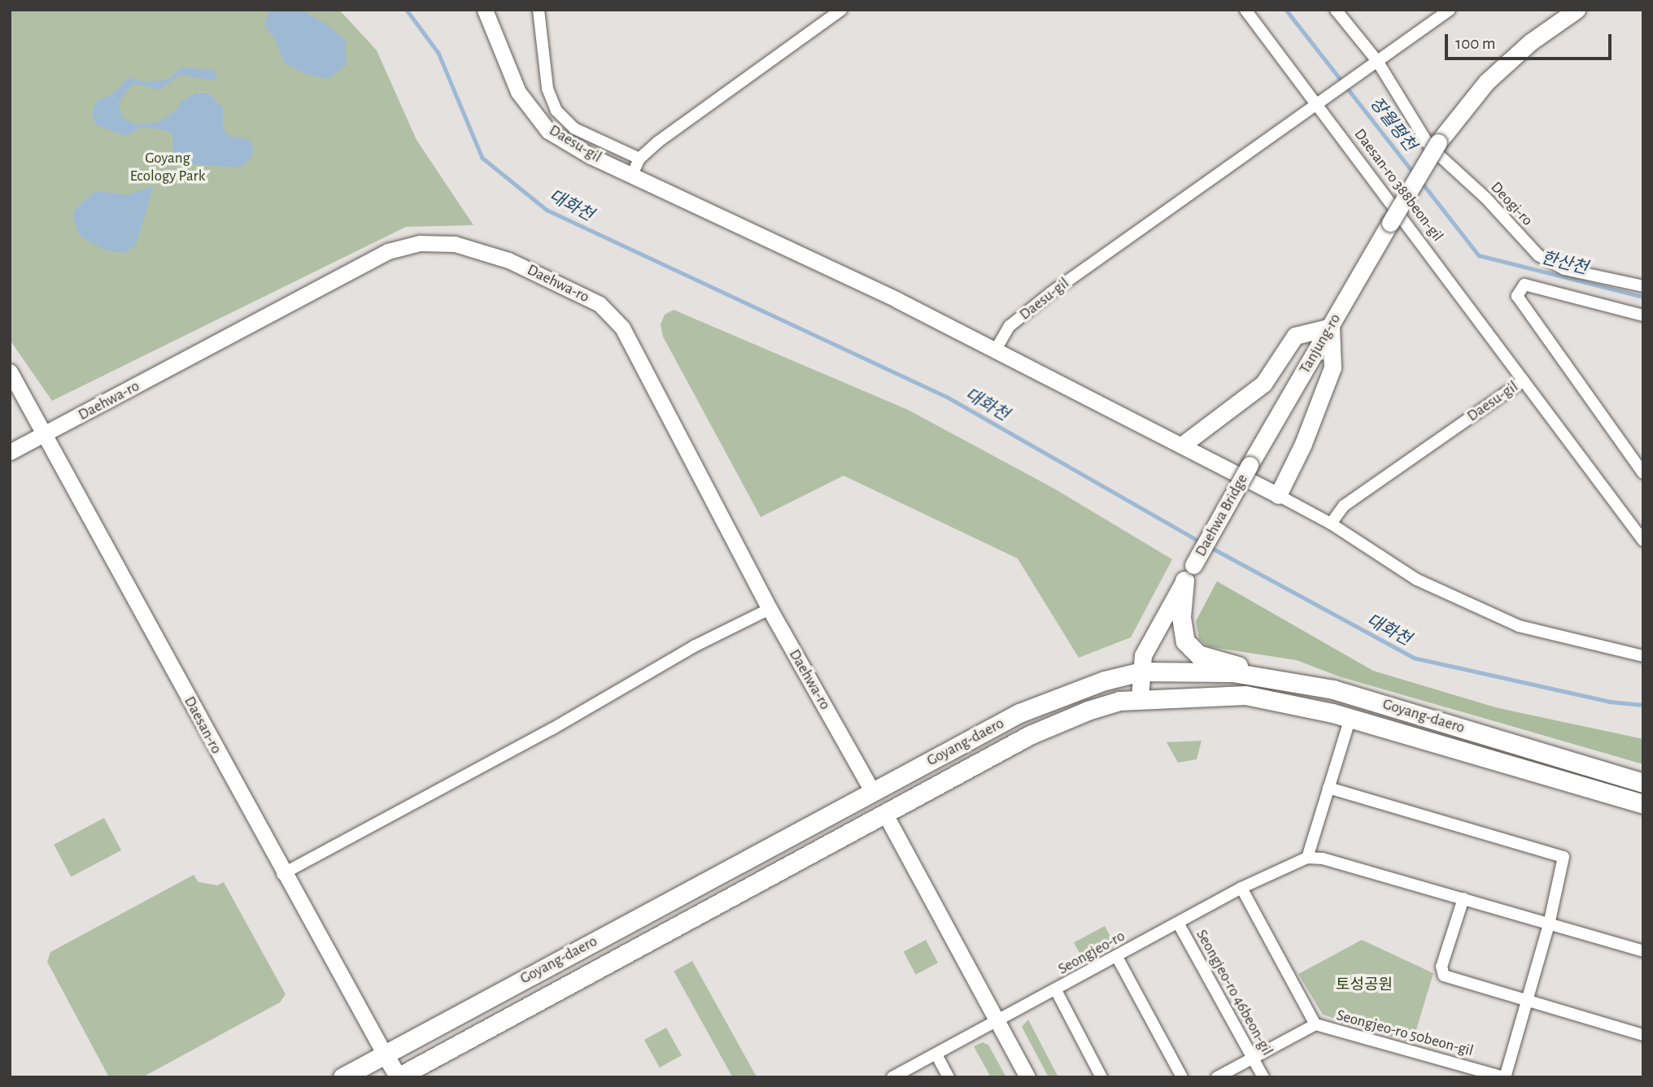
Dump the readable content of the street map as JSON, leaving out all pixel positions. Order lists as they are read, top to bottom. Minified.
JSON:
{"streets":{"main road":["Tanjung-ro","Daehwa Bridge","Goyang-daero","Daesan-ro"],"street":["Daesu-gil","Daesan-ro 388beon-gil","Deogi-ro","Daehwa-ro","Seongjeo-ro","Seongjeo-ro 46beon-gil","Seongjeo-ro 50beon-gil"]},"crossings":[["Daesu-gil","Daesan-ro 388beon-gil"],["Deogi-ro","Tanjung-ro"],["Daehwa-ro","Goyang-daero"],["Daehwa-ro","Daesan-ro"],["Tanjung-ro","Daehwa Bridge"],["Goyang-daero","Daesan-ro"],["Seongjeo-ro","Seongjeo-ro 46beon-gil"],["Seongjeo-ro","Seongjeo-ro 50beon-gil"]],"water":["장월평천","대화천","한산천"],"parks":["Goyang Ecology Park","토성공원"],"scale_bar":"100 m"}
